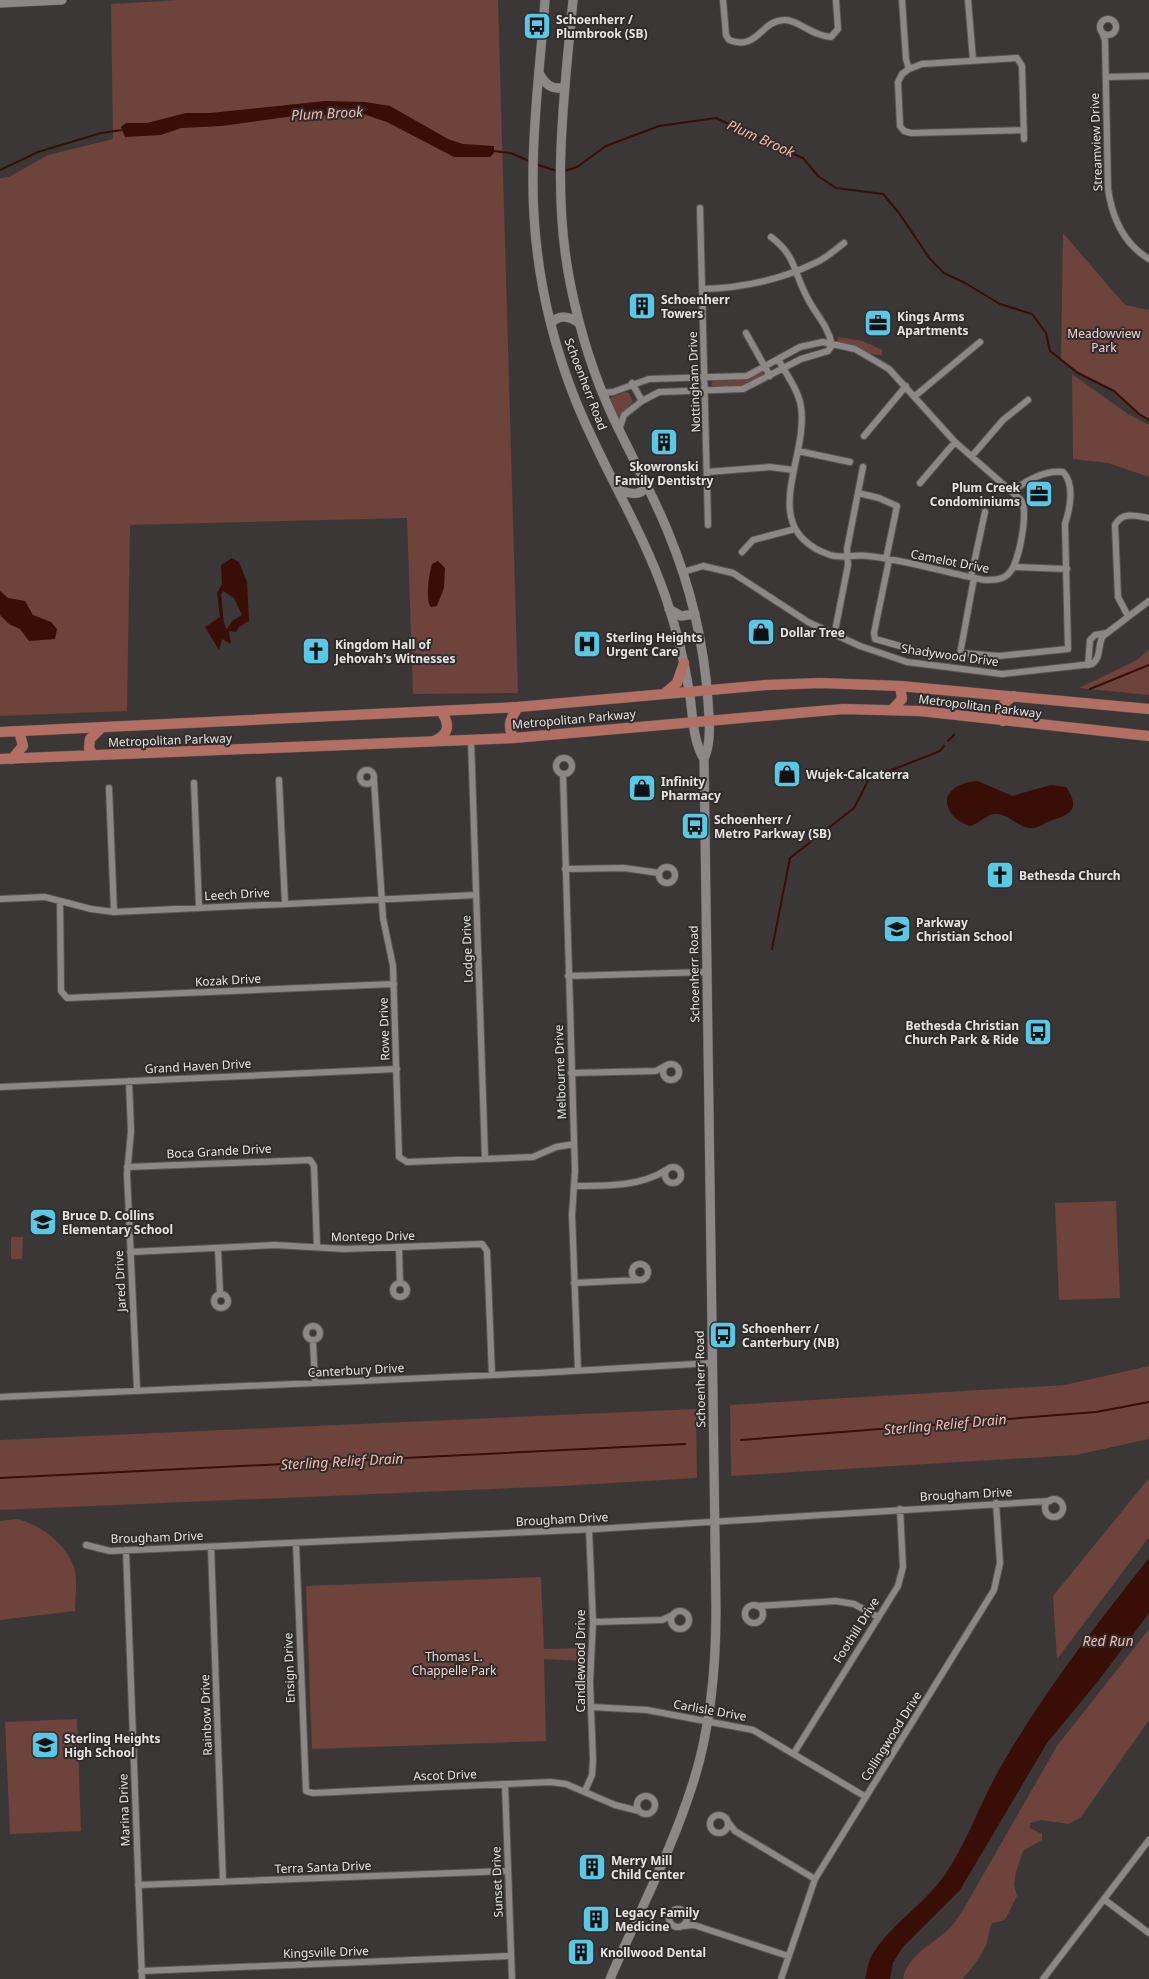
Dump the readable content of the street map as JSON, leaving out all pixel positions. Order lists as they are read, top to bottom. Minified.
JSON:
{"streets":{"main road":["Schoenherr Road","Metropolitan Parkway"],"street":["Streamview Drive","Nottingham Drive","Camelot Drive","Shadywood Drive","Leech Drive","Lodge Drive","Kozak Drive","Rowe Drive","Grand Haven Drive","Melbourne Drive","Boca Grande Drive","Montego Drive","Jared Drive","Canterbury Drive","Brougham Drive","Foothill Drive","Candlewood Drive","Ensign Drive","Carlisle Drive","Rainbow Drive","Collingwood Drive","Ascot Drive","Marina Drive","Terra Santa Drive","Sunset Drive","Kingsville Drive"]},"crossings":[["Schoenherr Road","Shadywood Drive"],["Schoenherr Road","Metropolitan Parkway"],["Schoenherr Road","Canterbury Drive"],["Schoenherr Road","Brougham Drive"],["Schoenherr Road","Carlisle Drive"],["Metropolitan Parkway","Lodge Drive"],["Leech Drive","Lodge Drive"],["Leech Drive","Kozak Drive"],["Leech Drive","Rowe Drive"],["Lodge Drive","Rowe Drive"],["Kozak Drive","Rowe Drive"],["Rowe Drive","Grand Haven Drive"],["Grand Haven Drive","Jared Drive"],["Melbourne Drive","Canterbury Drive"],["Boca Grande Drive","Montego Drive"],["Boca Grande Drive","Jared Drive"],["Montego Drive","Jared Drive"],["Montego Drive","Canterbury Drive"],["Jared Drive","Canterbury Drive"],["Brougham Drive","Foothill Drive"],["Brougham Drive","Candlewood Drive"],["Brougham Drive","Ensign Drive"],["Brougham Drive","Rainbow Drive"],["Brougham Drive","Collingwood Drive"],["Brougham Drive","Marina Drive"],["Foothill Drive","Carlisle Drive"],["Candlewood Drive","Carlisle Drive"],["Candlewood Drive","Ascot Drive"],["Ensign Drive","Ascot Drive"],["Carlisle Drive","Collingwood Drive"],["Rainbow Drive","Terra Santa Drive"],["Ascot Drive","Sunset Drive"],["Marina Drive","Terra Santa Drive"],["Marina Drive","Kingsville Drive"],["Terra Santa Drive","Sunset Drive"],["Sunset Drive","Kingsville Drive"]],"water":["Plum Brook","Sterling Relief Drain","Red Run"],"parks":["Meadowview Park","Thomas L. Chappelle Park"],"places":{"bus stop":["Schoenherr / Plumbrook (SB)","Schoenherr / Metro Parkway (SB)","Bethesda Christian Church Park & Ride","Schoenherr / Canterbury (NB)"],"building":["Schoenherr Towers","Skowronski Family Dentistry","Merry Mill Child Center","Legacy Family Medicine","Knollwood Dental"],"office":["Kings Arms Apartments","Plum Creek Condominiums"],"shop":["Dollar Tree","Wujek-Calcaterra","Infinity Pharmacy"],"hospital":["Sterling Heights Urgent Care"],"church":["Kingdom Hall of Jehovah's Witnesses","Bethesda Church"],"school or university":["Parkway Christian School","Bruce D. Collins Elementary School","Sterling Heights High School"]}}
